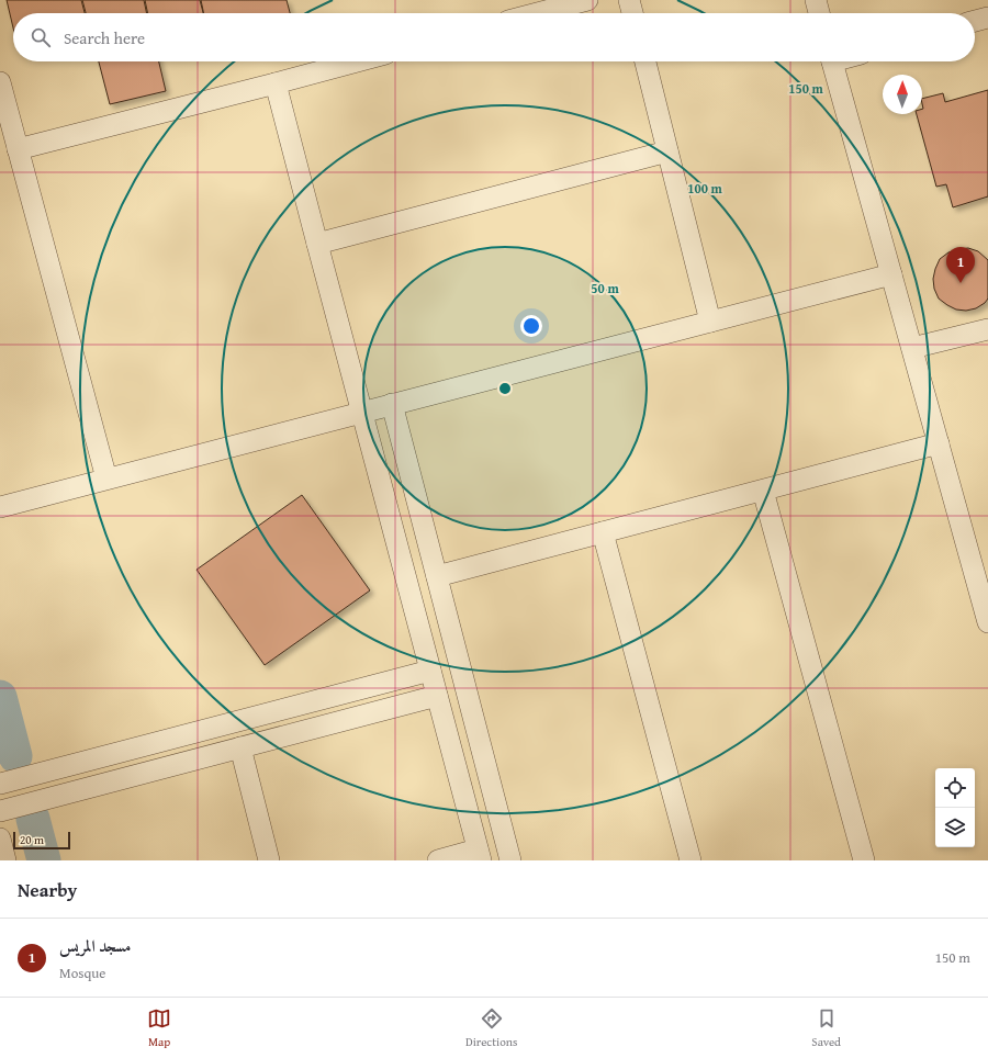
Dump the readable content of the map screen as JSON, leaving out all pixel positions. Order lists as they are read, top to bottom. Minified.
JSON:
{"scale_bar":"20 m","north":"top","page":{"search":"Search here","pins":"1","scale":"20 m","heading":"Nearby","list":[{"mark":"1","name":"مسجد المريس","note":"Mosque","value":"150 m"}],"nav":["Map","Directions","Saved"]},"rings":["150 m","100 m","50 m"]}
